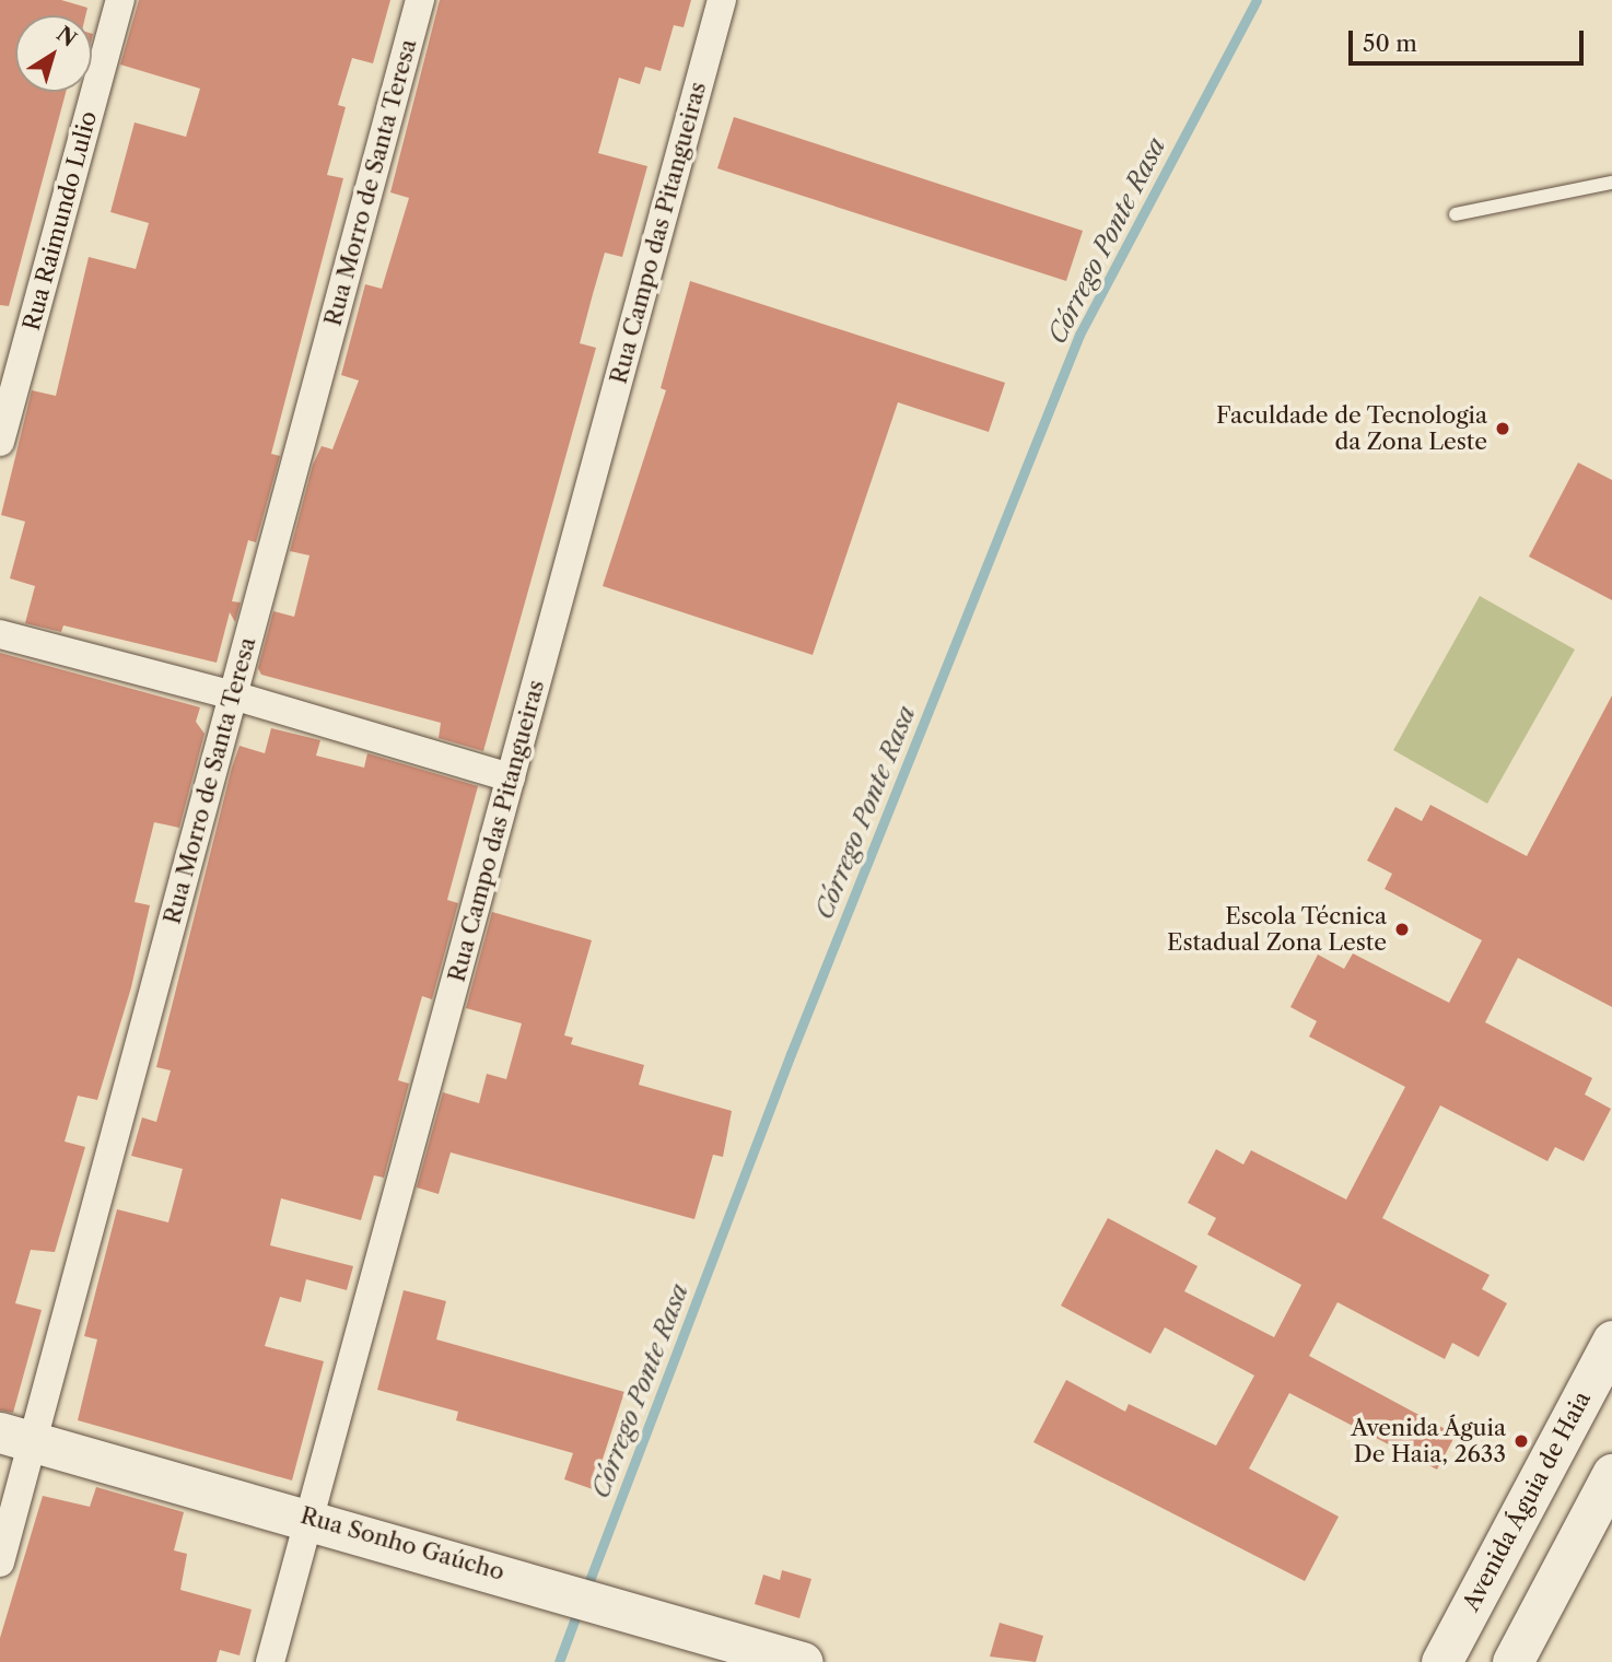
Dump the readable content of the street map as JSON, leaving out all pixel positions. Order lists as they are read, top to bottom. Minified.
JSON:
{"streets":{"street":["Rua Morro de Santa Teresa","Rua Raimundo Lulio","Rua Campo das Pitangueiras","Avenida Águia de Haia","Rua Sonho Gaúcho"]},"crossings":[["Rua Morro de Santa Teresa","Rua Sonho Gaúcho"],["Rua Campo das Pitangueiras","Rua Sonho Gaúcho"]],"water":["Córrego Ponte Rasa"],"places":["Faculdade de Tecnologia da Zona Leste","Escola Técnica Estadual Zona Leste","Avenida Águia De Haia, 2633"],"scale_bar":"50 m","north":"top right"}
